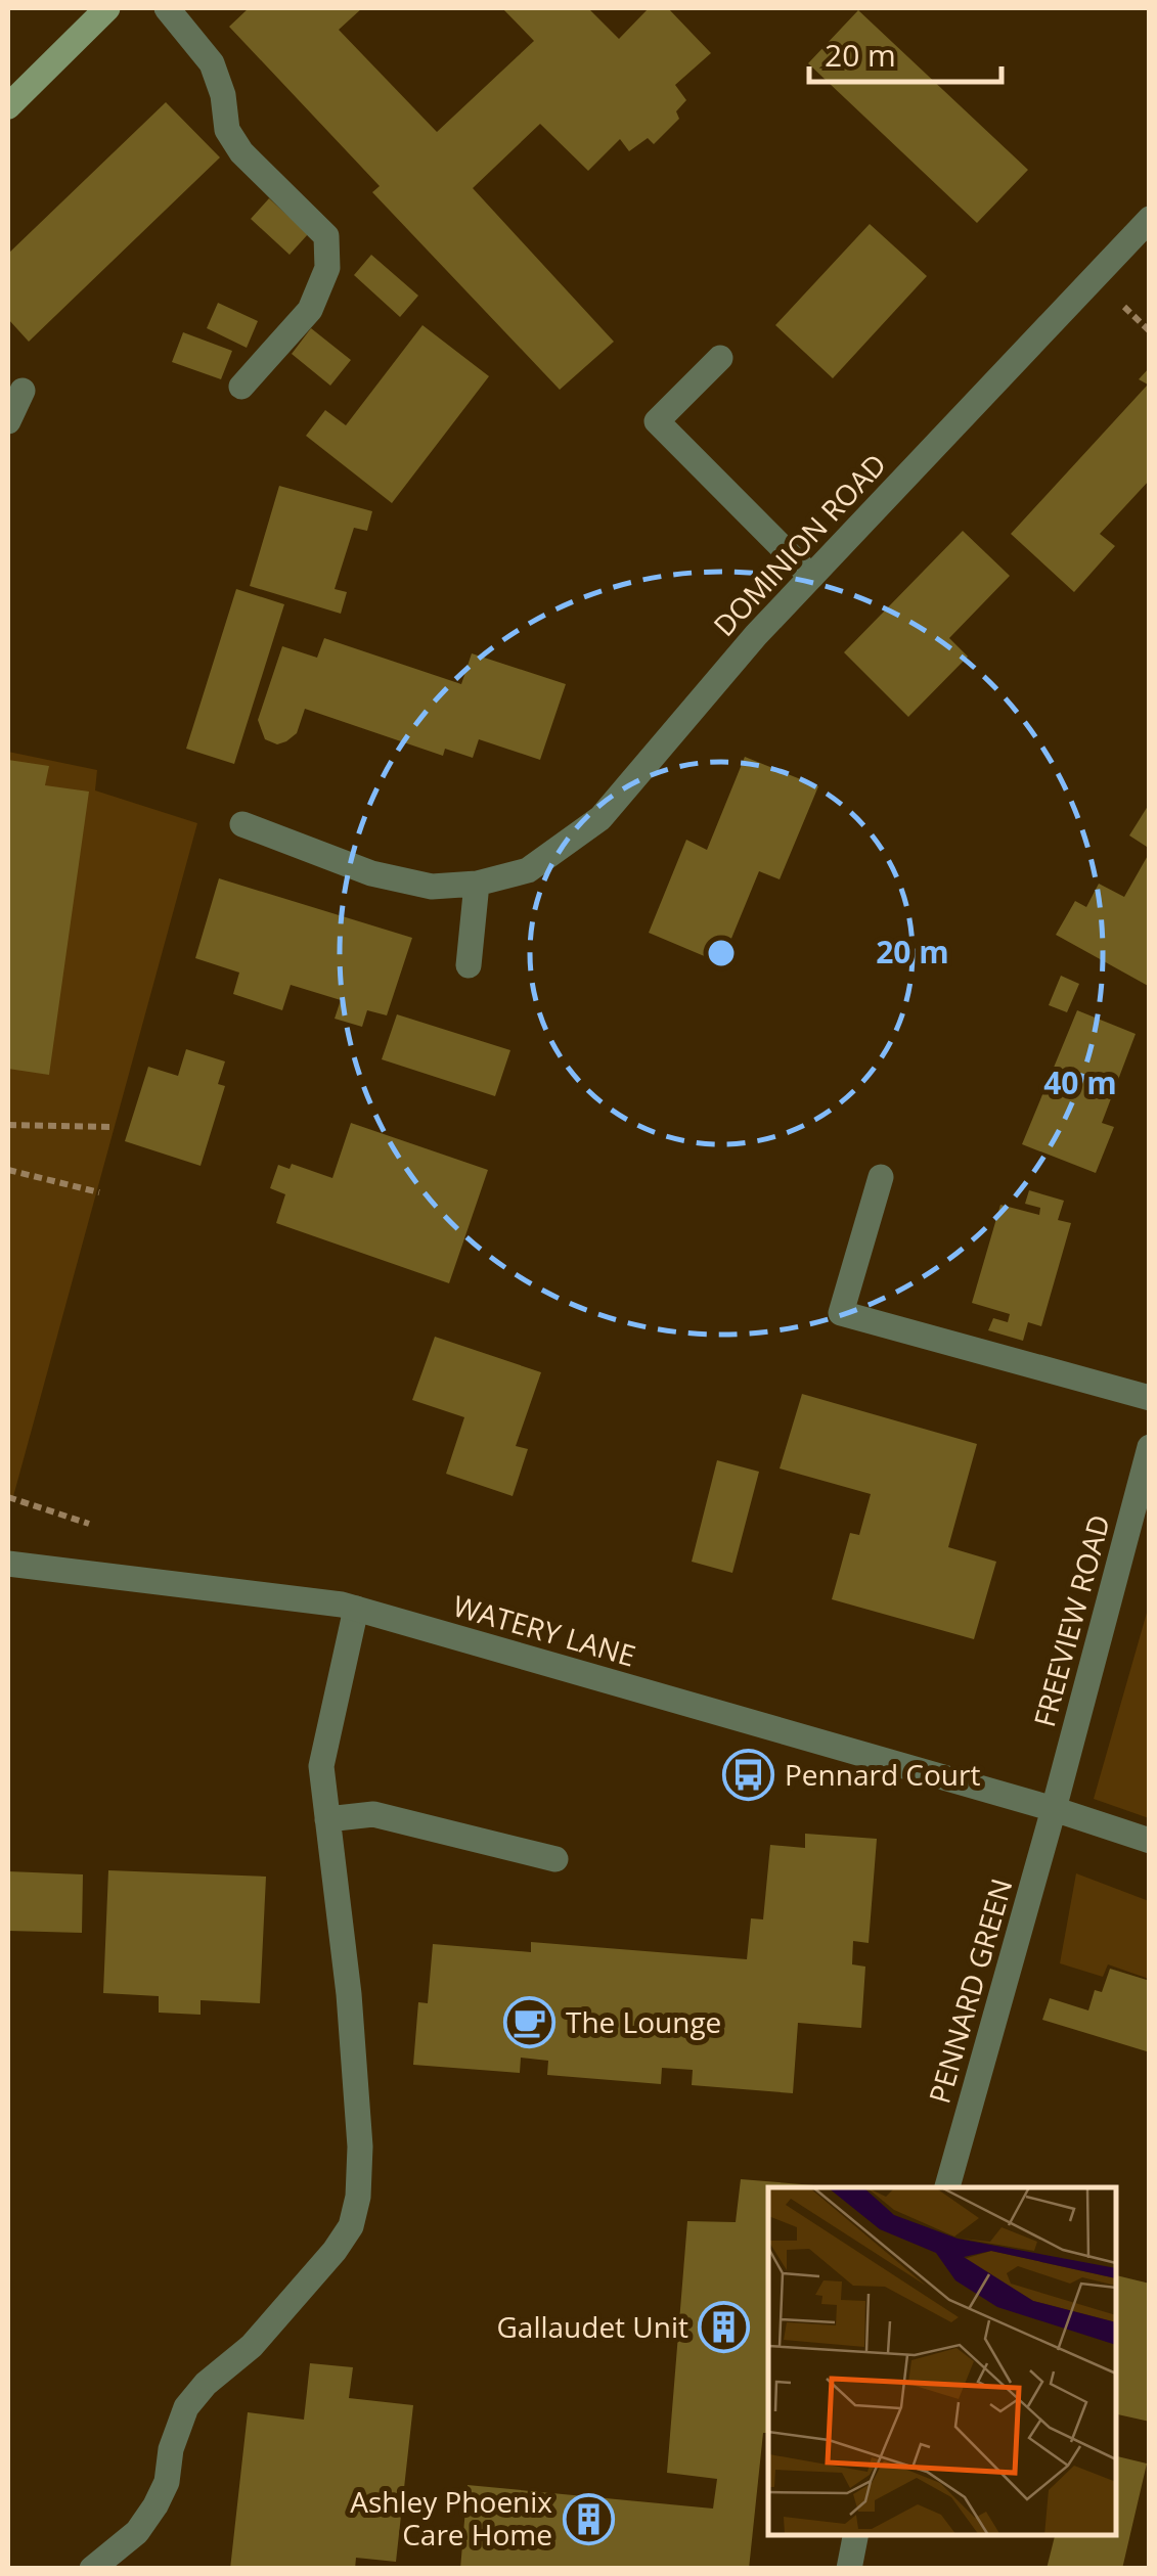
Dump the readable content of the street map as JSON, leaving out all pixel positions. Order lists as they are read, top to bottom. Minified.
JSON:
{"streets":{"street":["DOMINION ROAD","FREEVIEW ROAD","WATERY LANE","PENNARD GREEN"]},"crossings":[["FREEVIEW ROAD","WATERY LANE"],["FREEVIEW ROAD","PENNARD GREEN"],["WATERY LANE","PENNARD GREEN"]],"places":{"bus stop":["Pennard Court"],"cafe":["The Lounge"],"building":["Gallaudet Unit","Ashley Phoenix Care Home"]},"scale_bar":"20 m","rings":["20 m","40 m"]}
